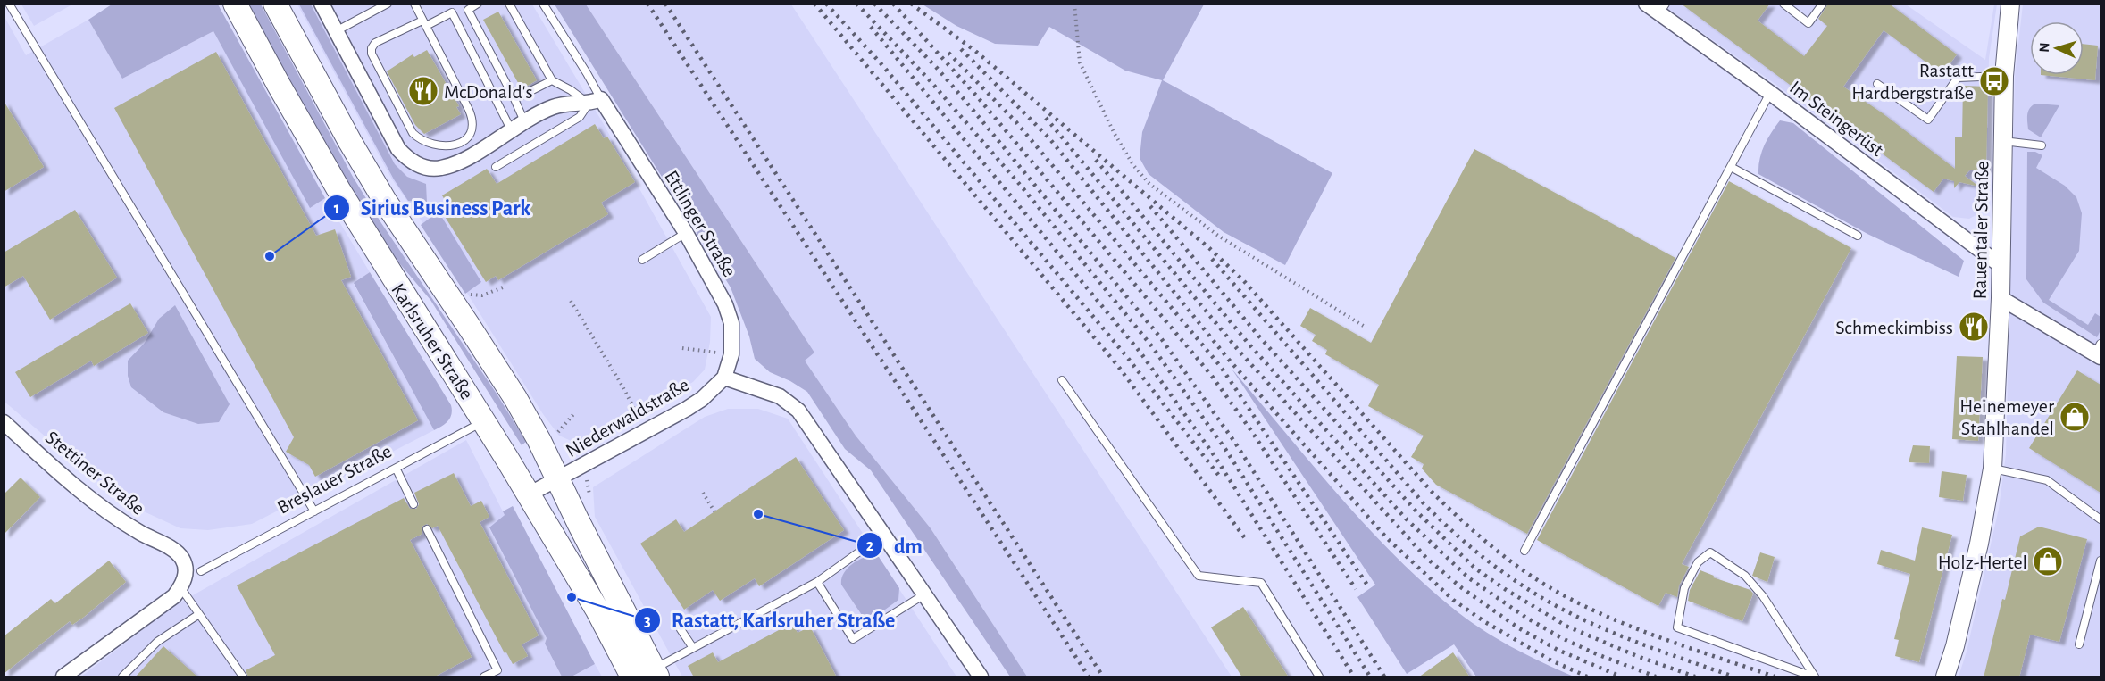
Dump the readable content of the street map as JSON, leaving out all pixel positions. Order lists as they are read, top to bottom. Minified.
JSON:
{"streets":{"main road":["Karlsruher Straße"],"street":["Im Steingerüst","Ettlinger Straße","Rauentaler Straße","Niederwaldstraße","Stettiner Straße"],"lane":["Breslauer Straße"]},"crossings":[["Im Steingerüst","Rauentaler Straße"],["Ettlinger Straße","Niederwaldstraße"],["Karlsruher Straße","Niederwaldstraße"],["Karlsruher Straße","Breslauer Straße"]],"places":{"bus stop":["Rastatt Hardbergstraße"],"restaurant":["McDonald's","Schmeckimbiss"],"other":["Sirius Business Park","dm","Rastatt, Karlsruher Straße"],"shop":["Heinemeyer Stahlhandel","Holz-Hertel"]},"north":"left"}
